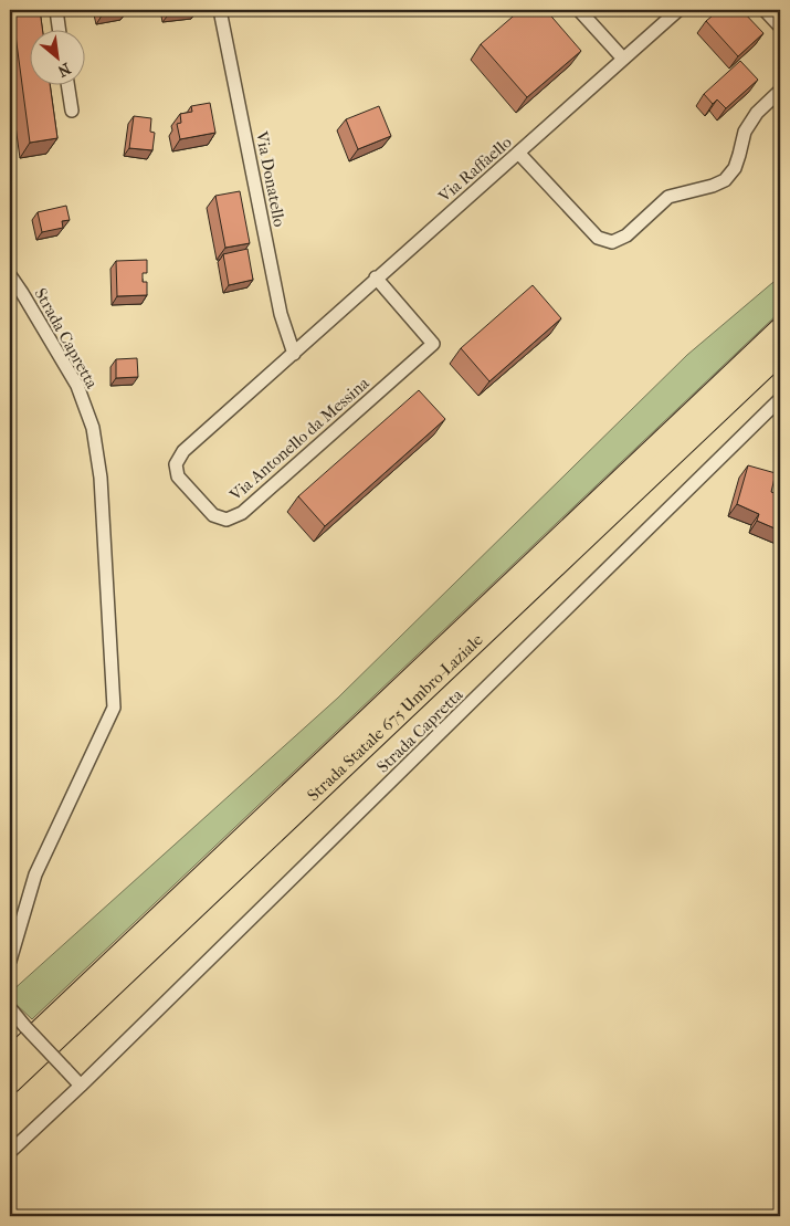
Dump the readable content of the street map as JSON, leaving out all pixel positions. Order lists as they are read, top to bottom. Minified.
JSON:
{"streets":{"highway":["Strada Statale 675 Umbro-Laziale"],"street":["Via Raffaello","Via Donatello","Strada Capretta","Via Antonello da Messina"]},"crossings":[["Via Raffaello","Via Donatello"],["Via Raffaello","Via Antonello da Messina"],["Via Donatello","Via Antonello da Messina"]],"north":"bottom right"}
